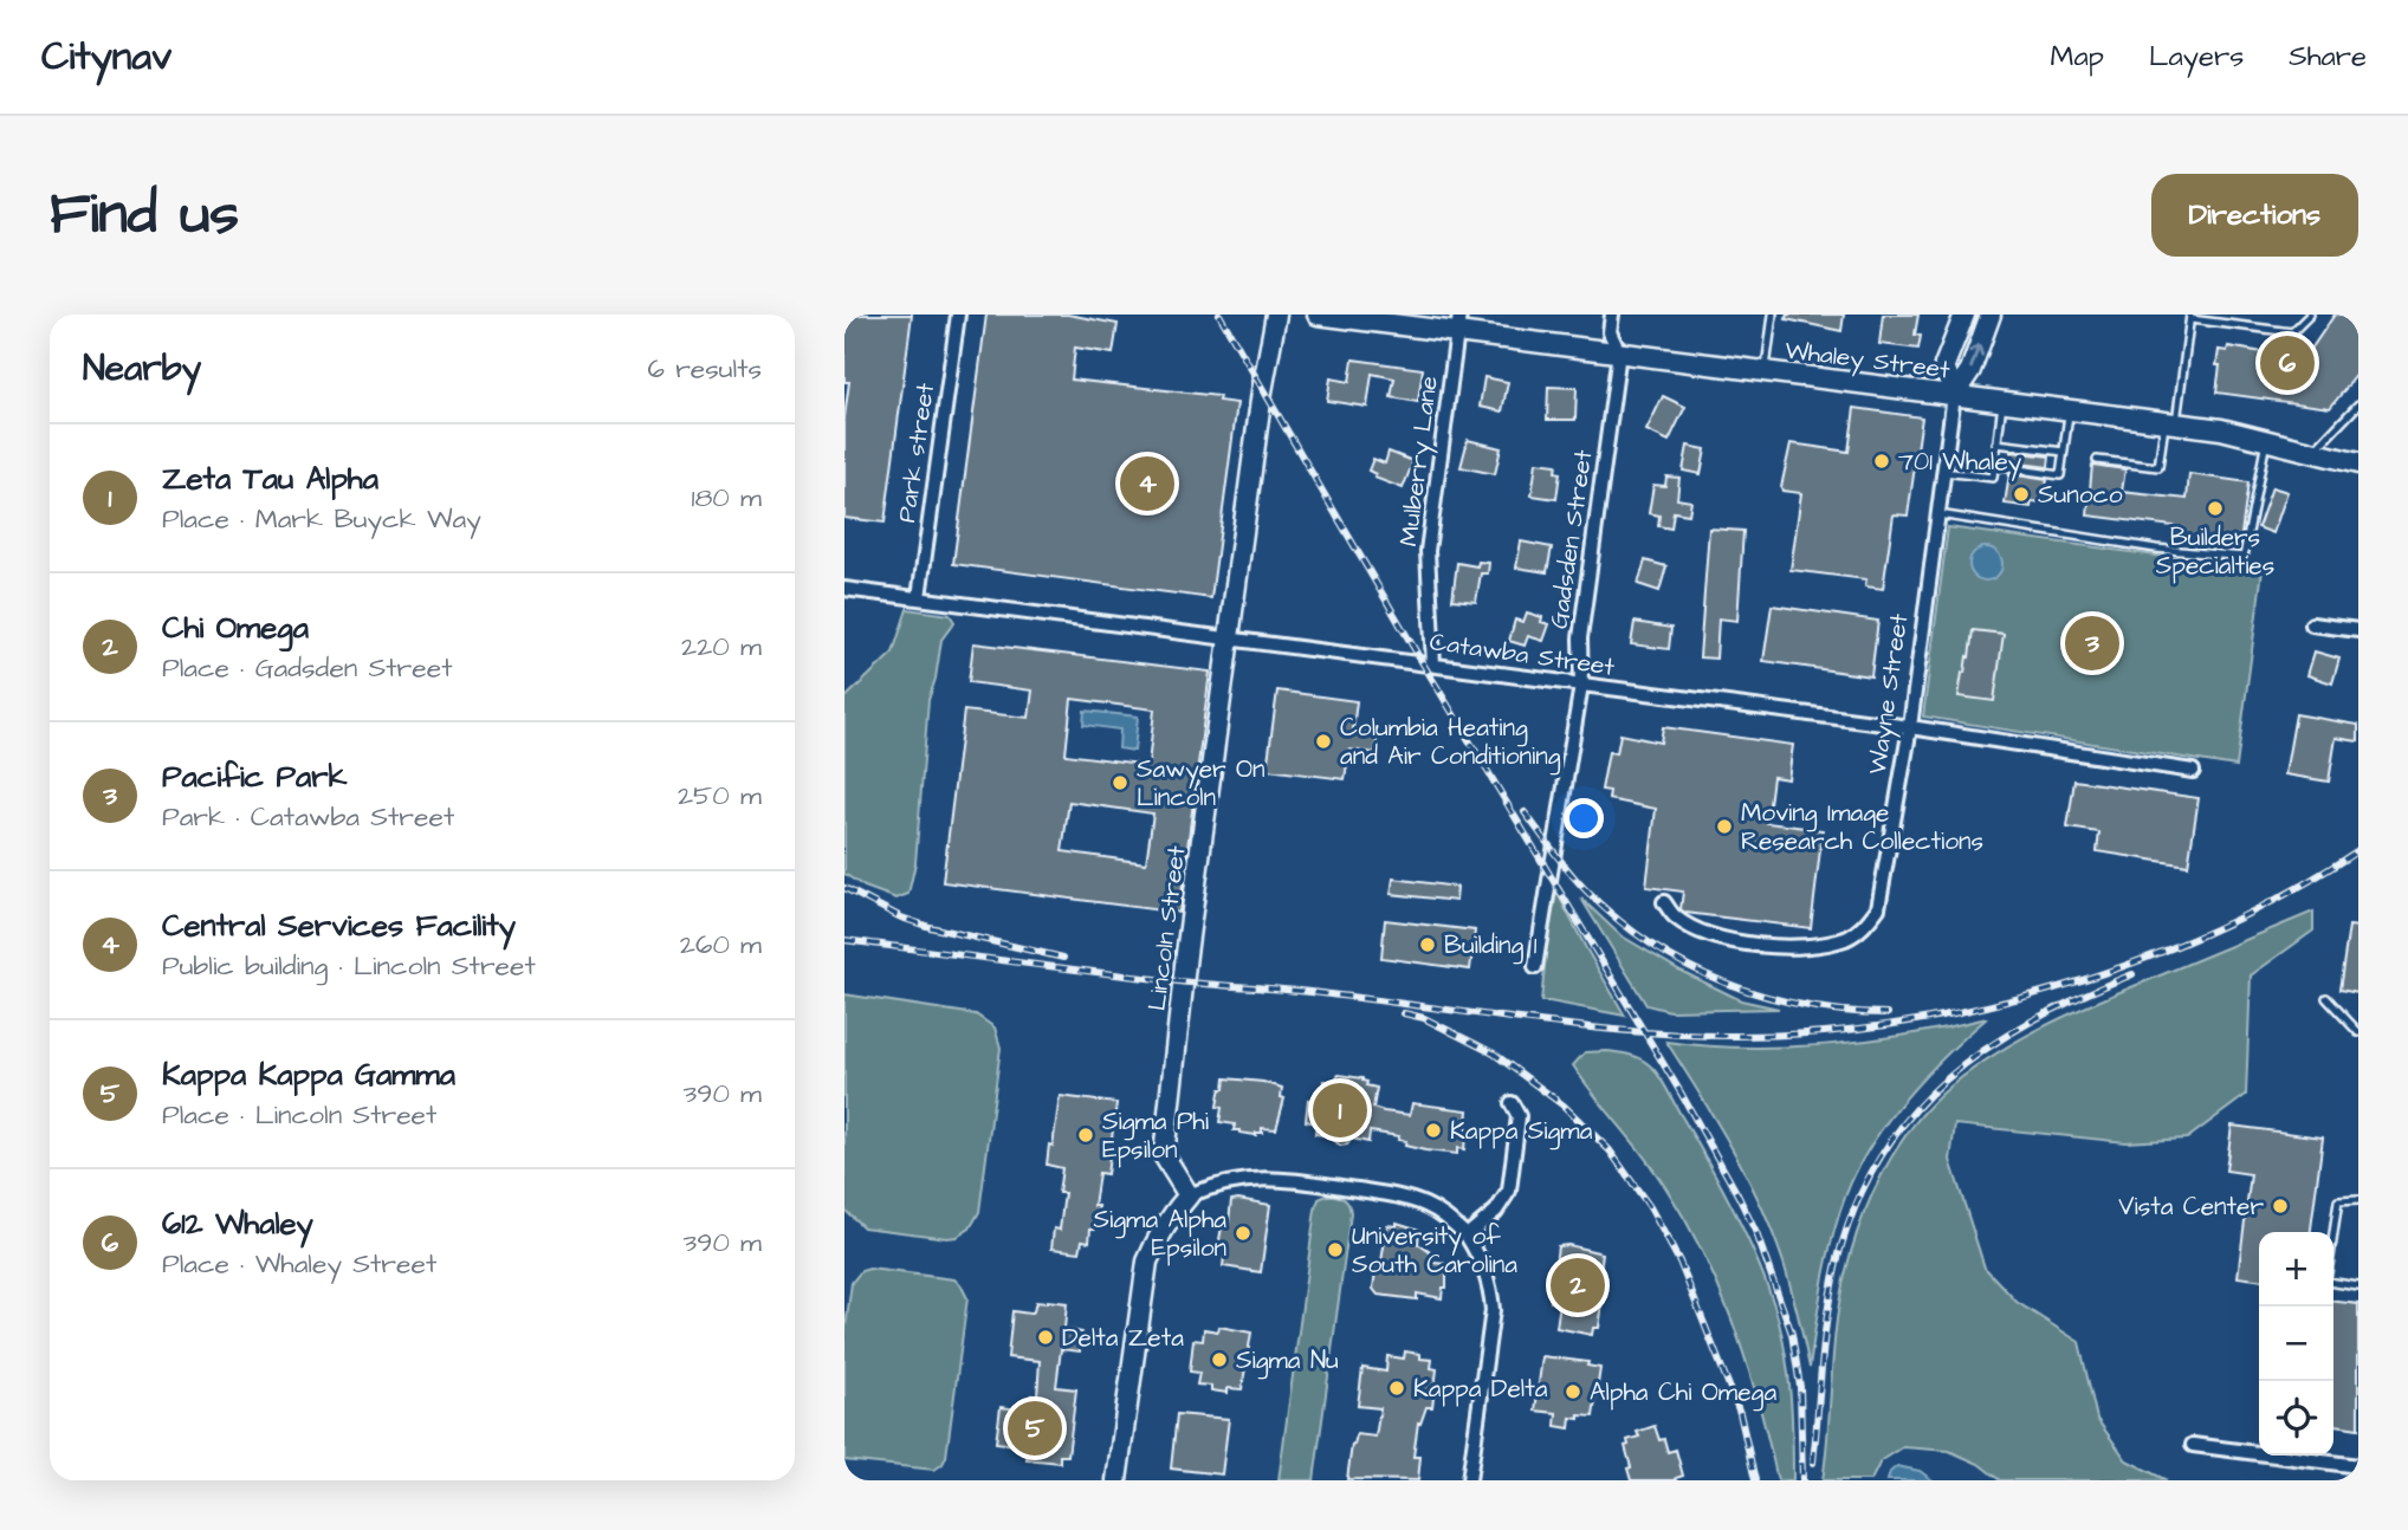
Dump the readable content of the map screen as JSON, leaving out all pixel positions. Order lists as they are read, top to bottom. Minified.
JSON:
{"streets":{"main road":["Whaley Street","Wayne Street","Lincoln Street"],"street":["Park street","Mulberry Lane","Gadsden Street","Catawba Street"]},"crossings":[["Whaley Street","Mulberry Lane"],["Whaley Street","Gadsden Street"],["Whaley Street","Wayne Street"],["Park street","Catawba Street"],["Mulberry Lane","Catawba Street"],["Gadsden Street","Catawba Street"],["Catawba Street","Wayne Street"],["Catawba Street","Lincoln Street"]],"places":["701 Whaley","Sunoco","Builders Specialties","Columbia Heating and Air Conditioning","Sawyer On Lincoln","Moving Image Research Collections","Building 1","Kappa Sigma","Sigma Phi Epsilon","Vista Center","Sigma Alpha Epsilon","University of South Carolina","Delta Zeta","Sigma Nu","Kappa Delta","Alpha Chi Omega"],"page":{"header":"Citynav","nav":["Map","Layers","Share"],"buttons":"Directions","title":"Find us","heading":["Nearby","6 results"],"pins":["6","4","3","1","2","5"],"list":[{"mark":"1","name":"Zeta Tau Alpha","note":"Place · Mark Buyck Way","value":"180 m"},{"mark":"2","name":"Chi Omega","note":"Place · Gadsden Street","value":"220 m"},{"mark":"3","name":"Pacific Park","note":"Park · Catawba Street","value":"250 m"},{"mark":"4","name":"Central Services Facility","note":"Public building · Lincoln Street","value":"260 m"},{"mark":"5","name":"Kappa Kappa Gamma","note":"Place · Lincoln Street","value":"390 m"},{"mark":"6","name":"612 Whaley","note":"Place · Whaley Street","value":"390 m"}],"map_buttons":["+","−"]}}
